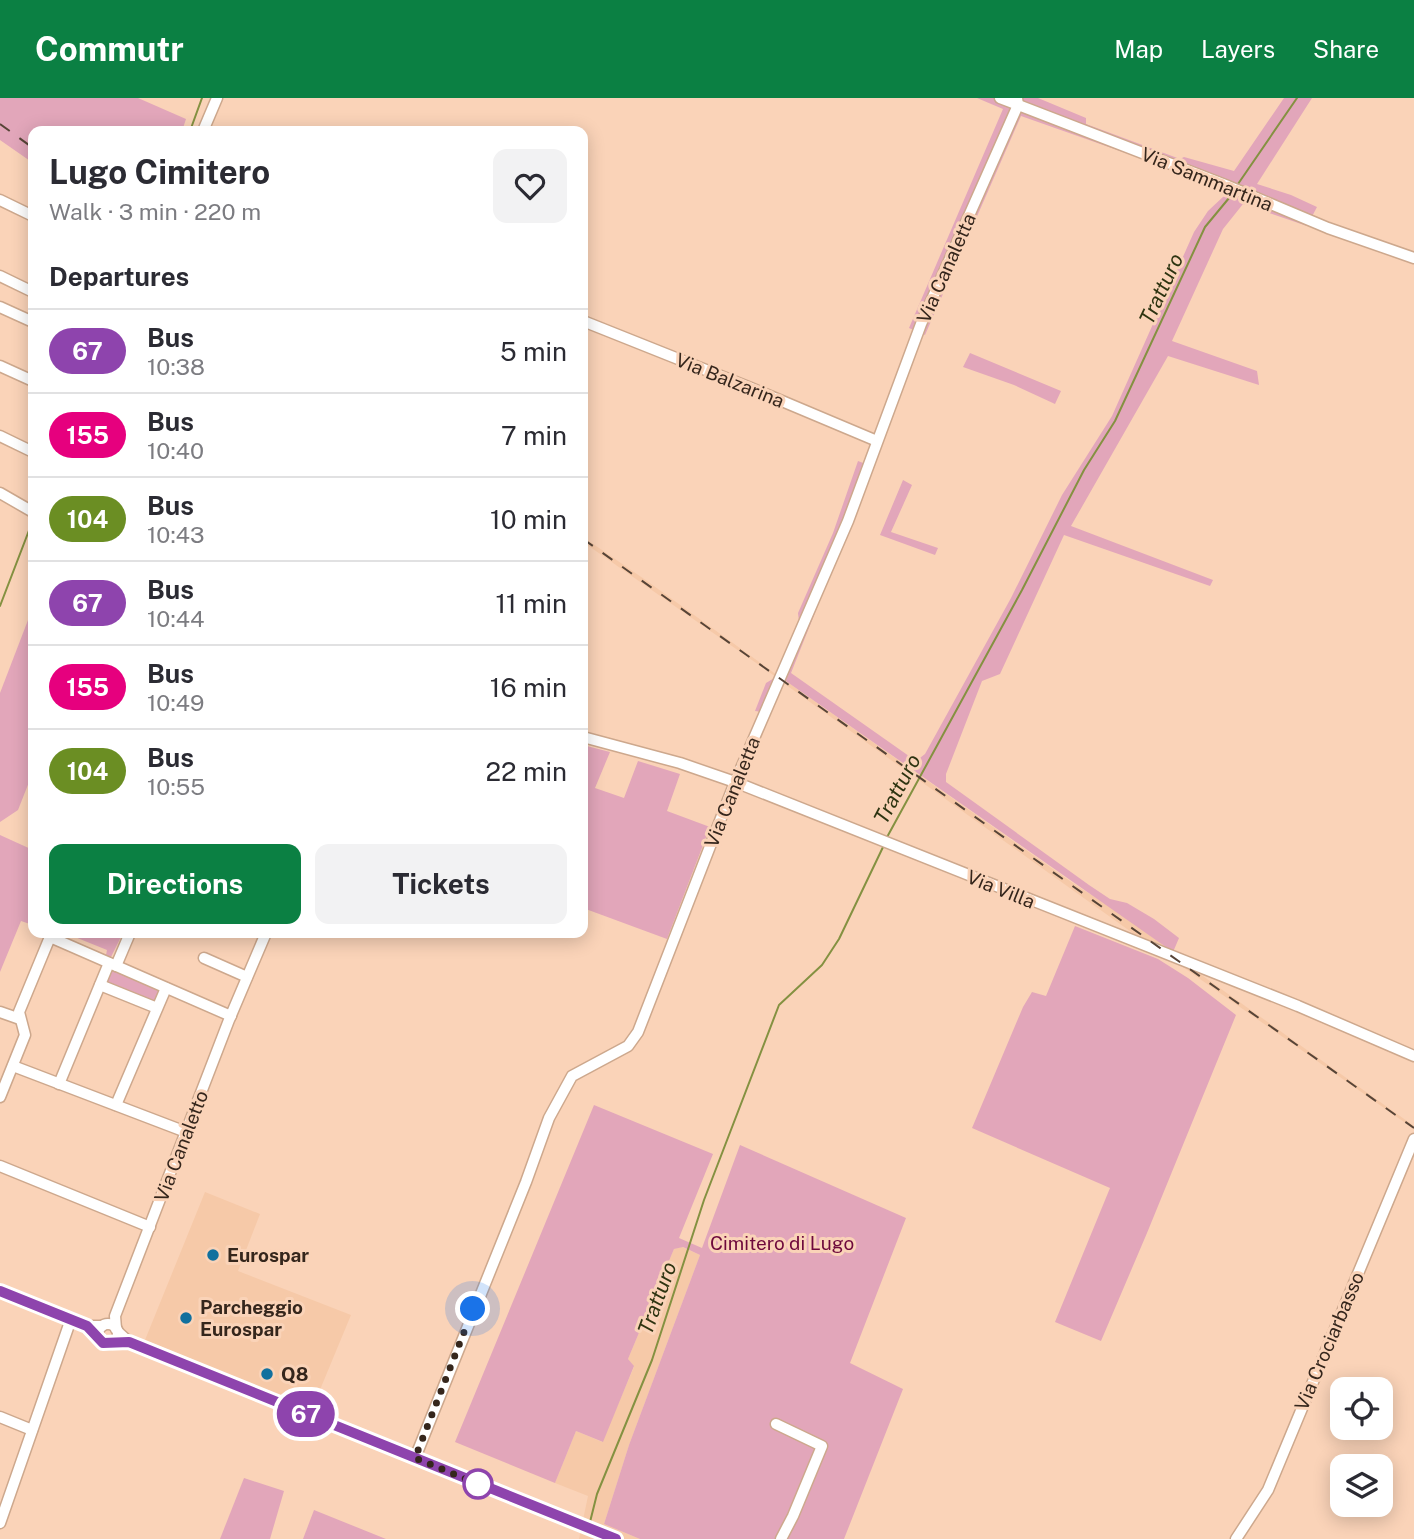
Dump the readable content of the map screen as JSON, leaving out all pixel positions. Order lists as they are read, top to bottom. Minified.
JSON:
{"streets":{"street":["Via Sammartina","Via Canaletta","Via Balzarina","Via Villa","Via Canaletto","Via Crociarbasso"]},"crossings":[["Via Sammartina","Via Canaletta"],["Via Canaletta","Via Balzarina"],["Via Canaletta","Via Villa"]],"water":["Tratturo"],"parks":["Cimitero di Lugo"],"places":["Eurospar","Parcheggio Eurospar","Q8"],"lines":["bus line 67"],"page":{"header":"Commutr","nav":["Map","Layers","Share"],"on_map":"67","heading":[["Lugo Cimitero","Walk · 3 min · 220 m"],"Departures"],"list":[{"mark":"67","name":"Bus","note":"10:38","value":"5 min"},{"mark":"155","name":"Bus","note":"10:40","value":"7 min"},{"mark":"104","name":"Bus","note":"10:43","value":"10 min"},{"mark":"67","name":"Bus","note":"10:44","value":"11 min"},{"mark":"155","name":"Bus","note":"10:49","value":"16 min"},{"mark":"104","name":"Bus","note":"10:55","value":"22 min"}],"buttons":["Directions","Tickets"]}}
